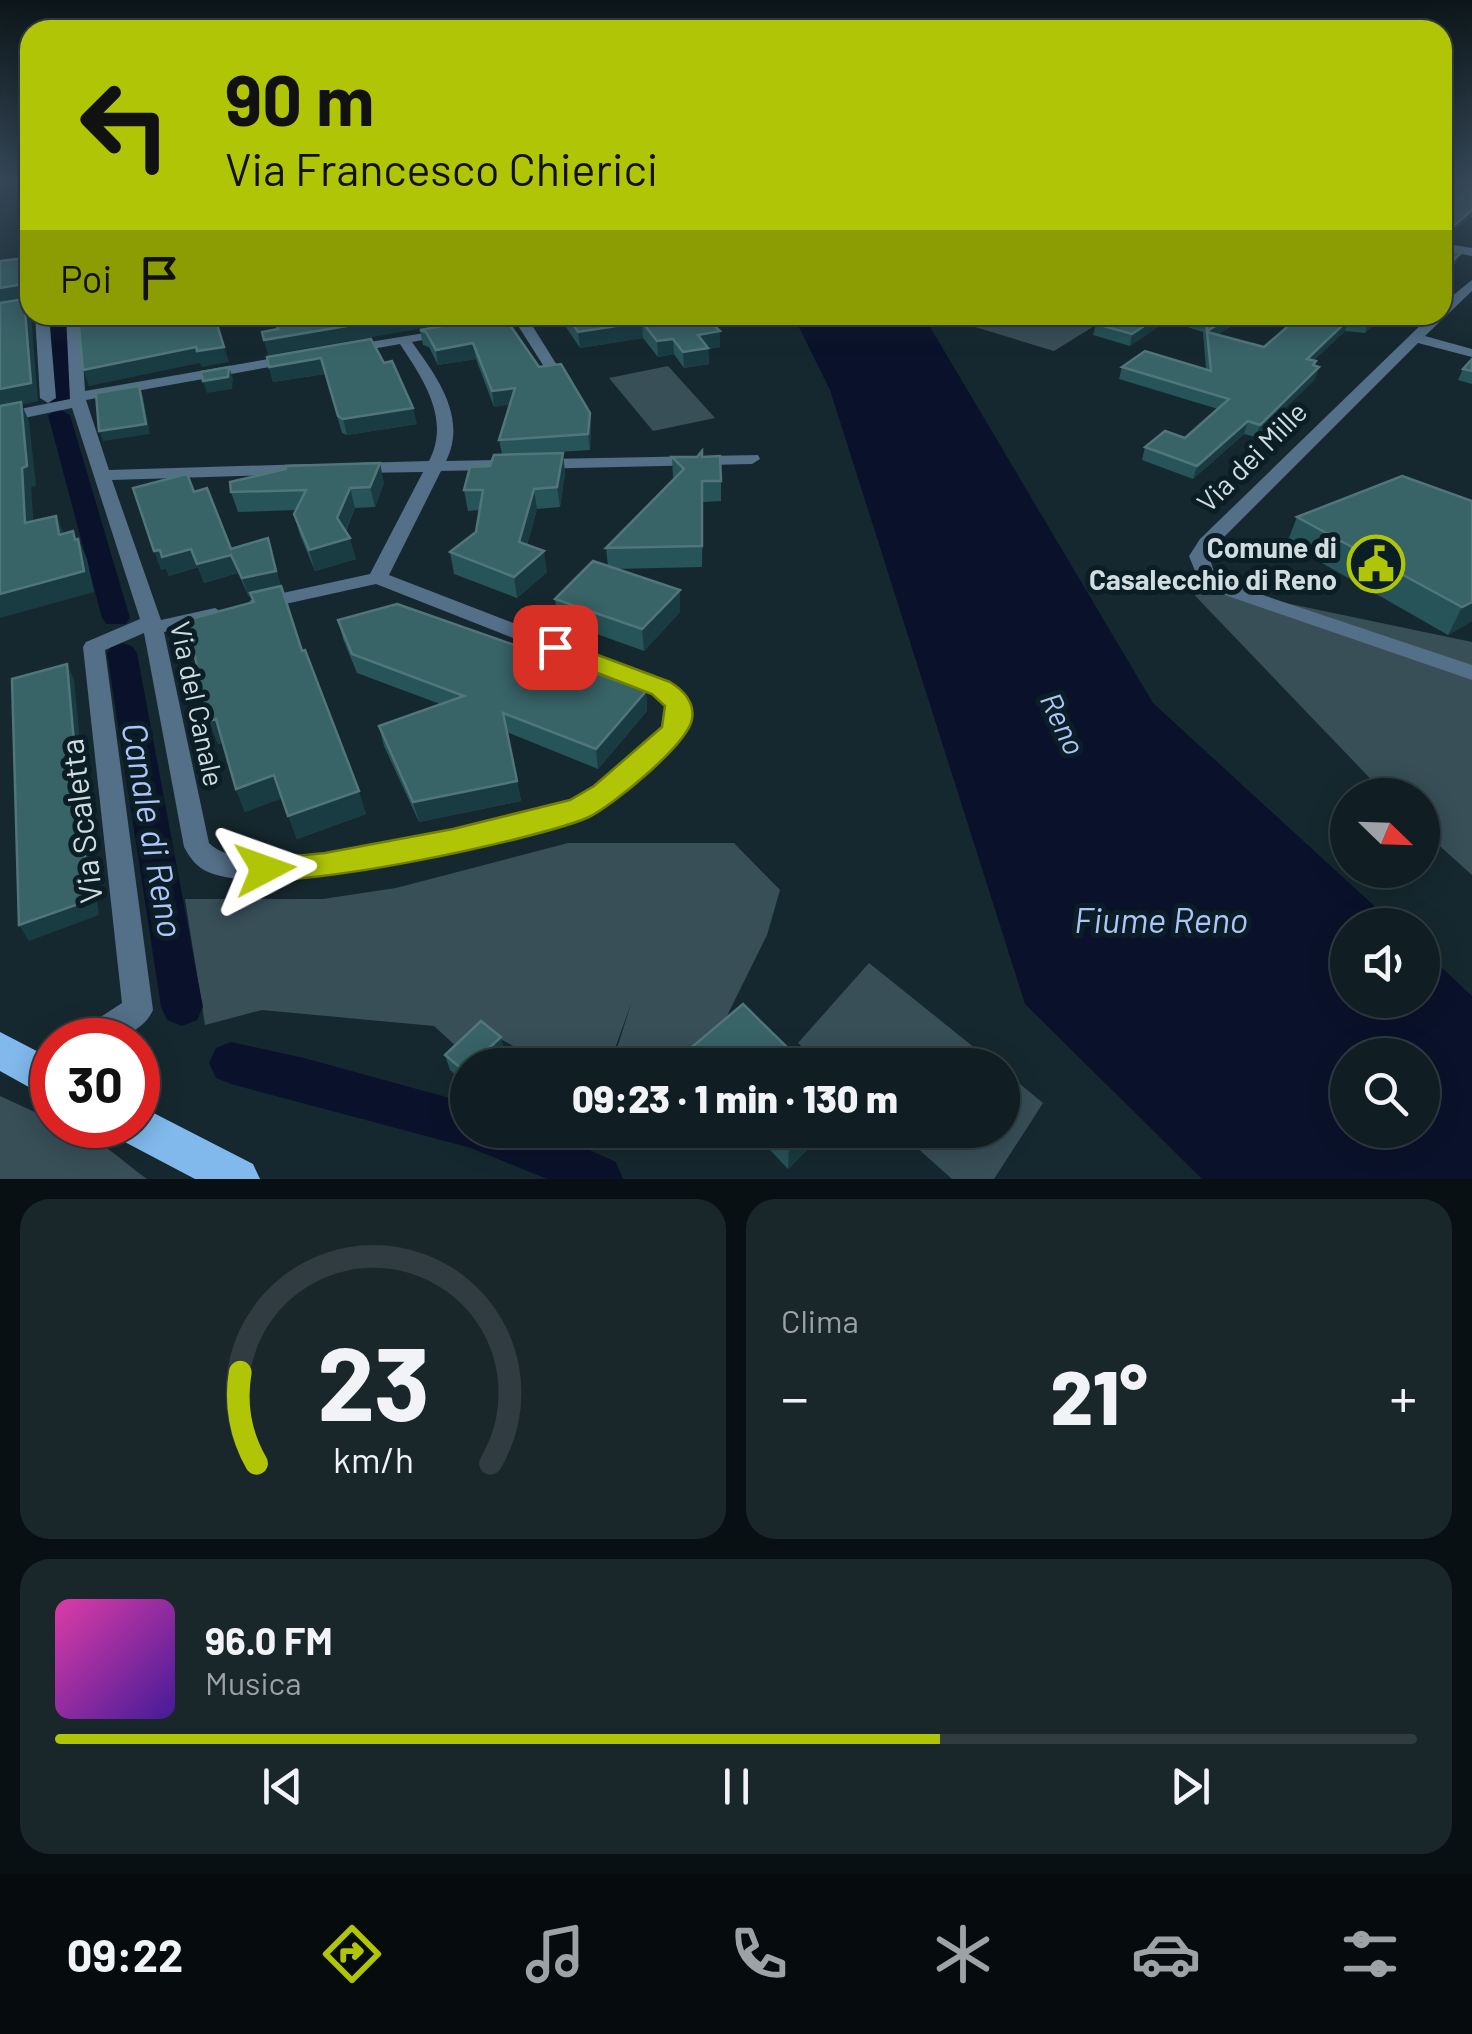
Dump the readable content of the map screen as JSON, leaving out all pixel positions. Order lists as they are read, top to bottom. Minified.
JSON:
{"streets":{"street":["Via dei Mille","Via del Canale","Via Scaletta"]},"crossings":[["Via del Canale","Via Scaletta"]],"water":["Reno","Canale di Reno","Fiume Reno"],"places":{"public building":["Comune di Casalecchio di Reno"]},"north":"bottom right","page":{"turn":["90 m","Via Francesco Chierici"],"then":"Poi","limit":"30","trip":"09:23 · 1 min · 130 m","tile":"Clima","heat":["−","21°","+"],"song":["96.0 FM","Musica"],"tabs":"09:22","gauge":["23","km/h"]}}
